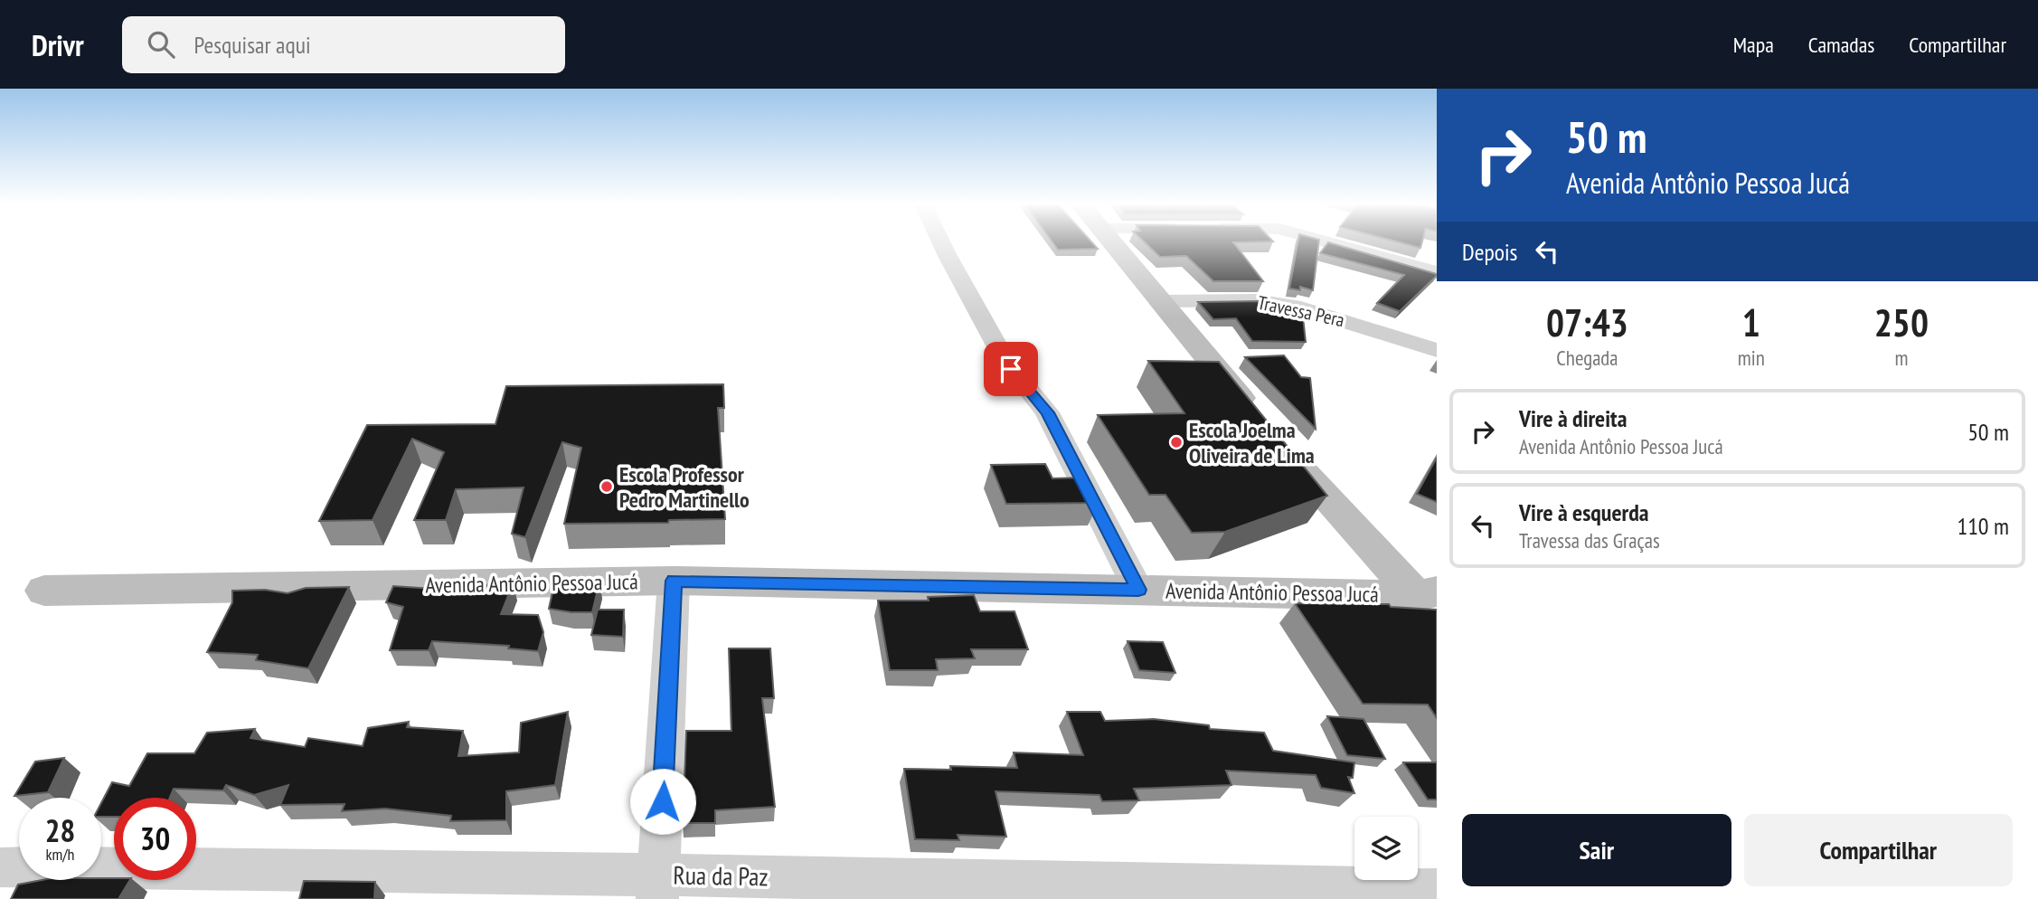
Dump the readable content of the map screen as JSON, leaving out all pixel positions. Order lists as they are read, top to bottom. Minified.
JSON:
{"streets":{"street":["Travessa Pera","Avenida Antônio Pessoa Jucá","Rua da Paz"]},"places":["Escola Joelma Oliveira de Lima","Escola Professor Pedro Martinello"],"page":{"header":"Drivr","search":"Pesquisar aqui","nav":["Mapa","Camadas","Compartilhar"],"turn":["50 m","Avenida Antônio Pessoa Jucá"],"then":"Depois","eta":["07:43","Chegada","1","min","250","m"],"list":[{"name":"Vire à direita","note":"Avenida Antônio Pessoa Jucá","value":"50 m"},{"name":"Vire à esquerda","note":"Travessa das Graças","value":"110 m"}],"speed":"28 km/h","limit":"30","buttons":["Sair","Compartilhar"]}}
